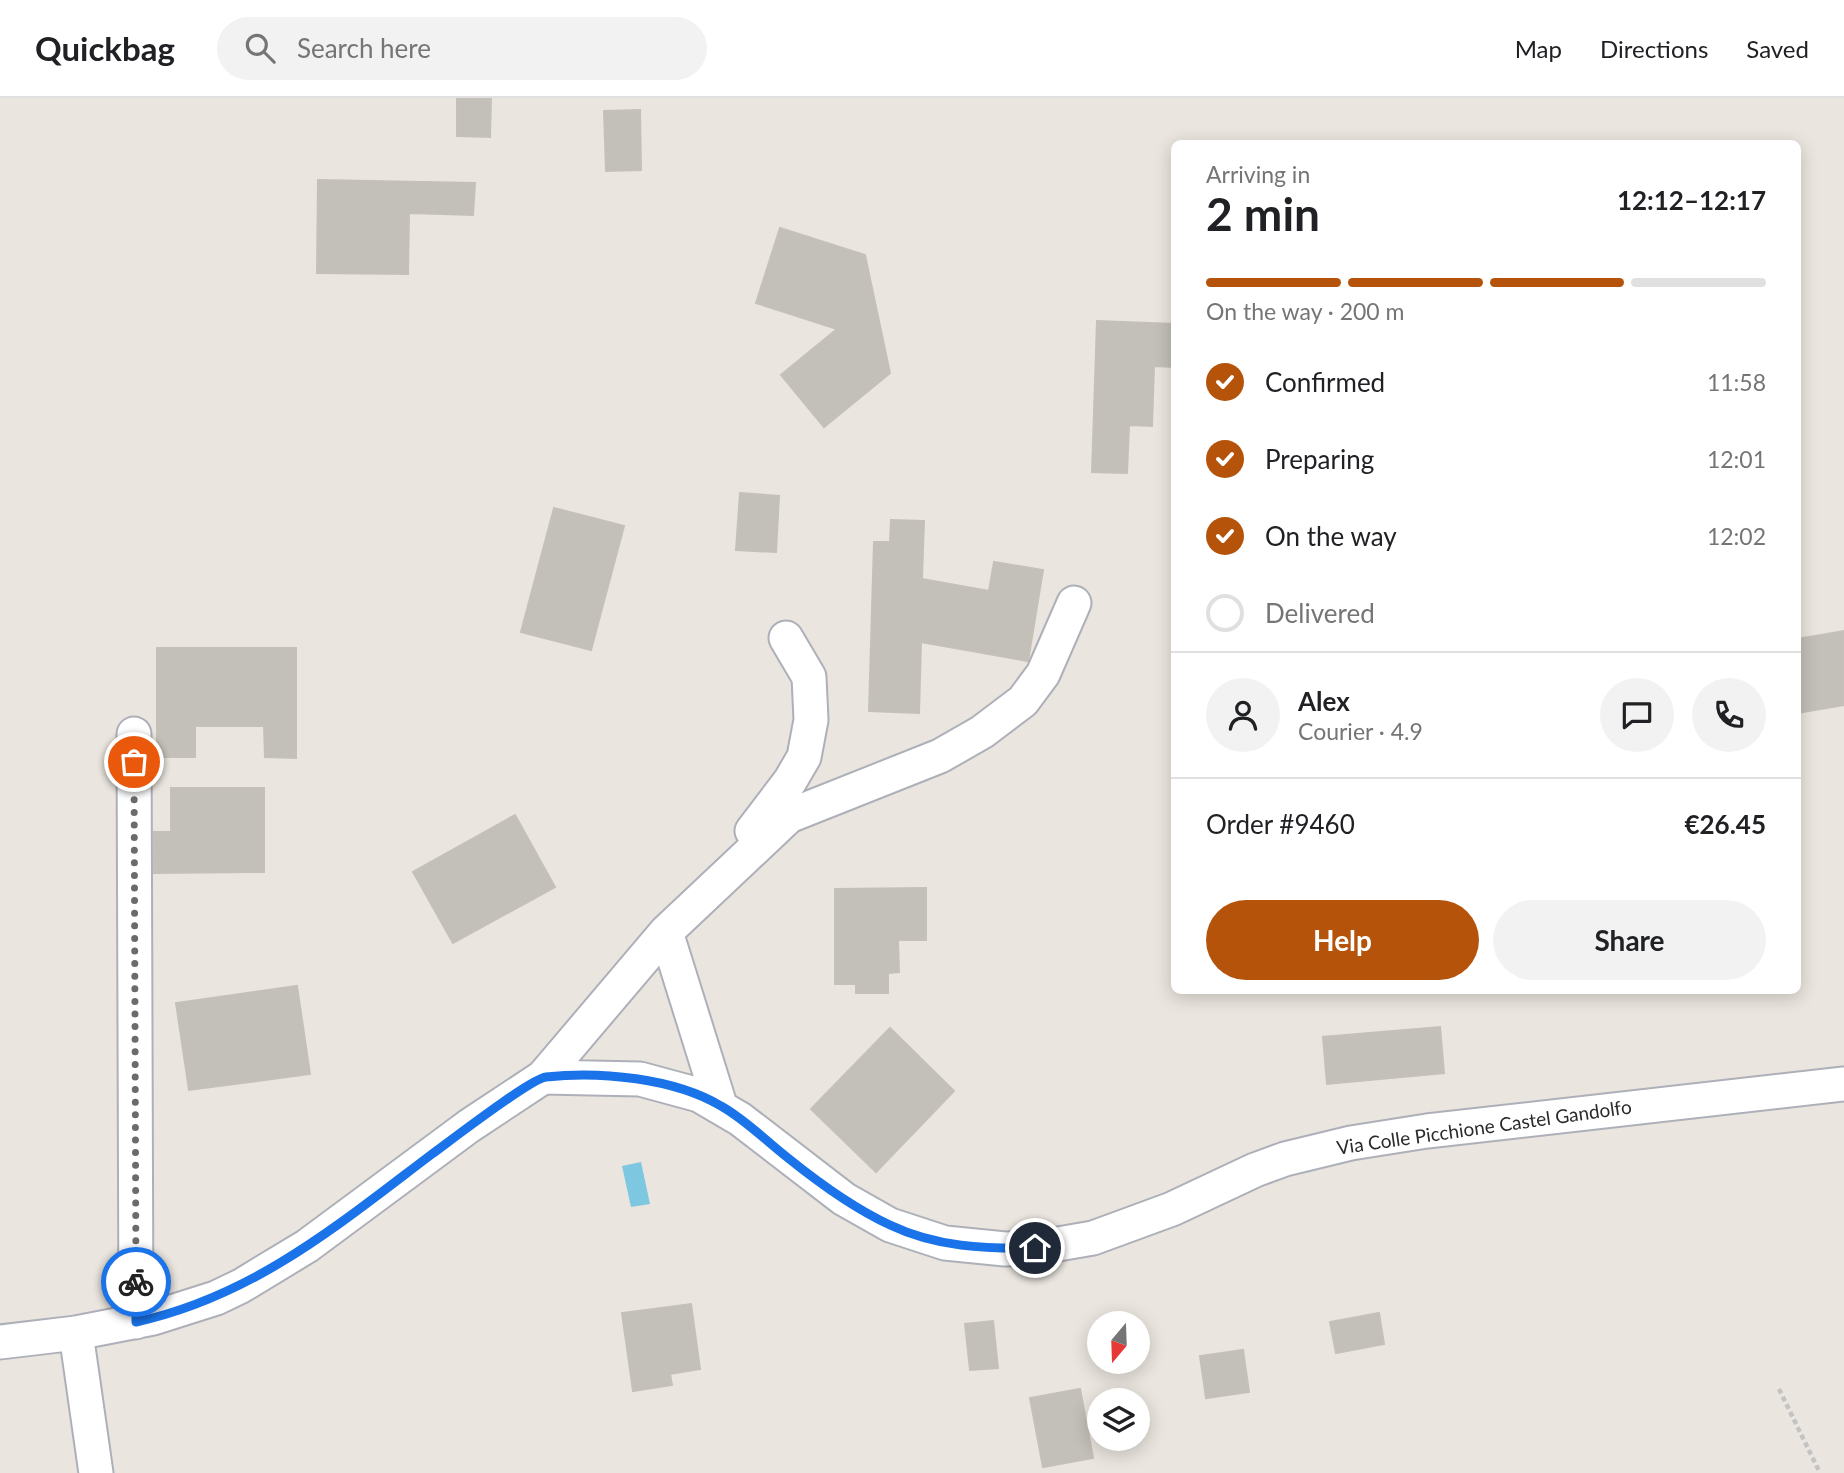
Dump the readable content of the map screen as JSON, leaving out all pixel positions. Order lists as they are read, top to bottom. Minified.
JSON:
{"streets":{"street":["Via Colle Picchione Castel Gandolfo"]},"north":"bottom","page":{"header":"Quickbag","search":"Search here","nav":["Map","Directions","Saved"],"heading":["2 min","Arriving in","12:12–12:17"],"panel":["Alex","Courier · 4.9","Order #9460","€26.45"],"bar":"On the way · 200 m","list":[["Confirmed","11:58"],["Preparing","12:01"],["On the way","12:02"],"Delivered"],"buttons":["Help","Share"]}}
